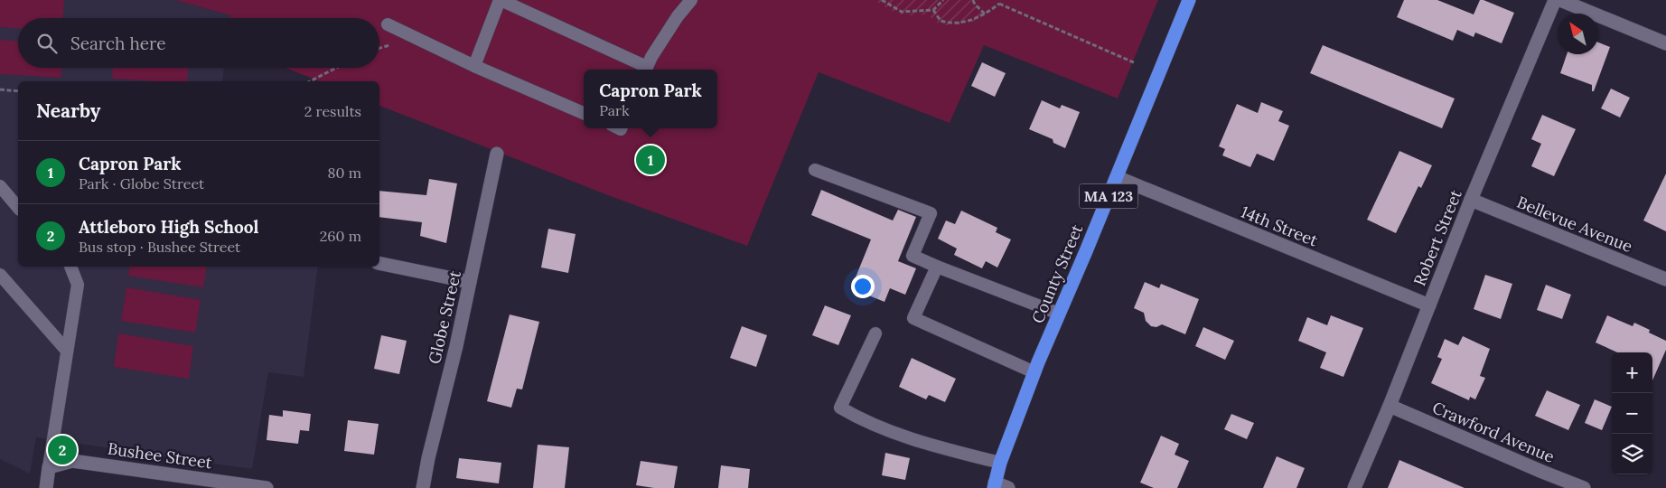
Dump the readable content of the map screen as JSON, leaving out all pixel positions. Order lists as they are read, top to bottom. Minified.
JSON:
{"streets":{"highway":["MA 123","County Street"],"street":["Bellevue Avenue","14th Street","Robert Street","Globe Street","Crawford Avenue","Bushee Street"]},"crossings":[["Bellevue Avenue","Robert Street"],["14th Street","Robert Street"],["14th Street","County Street"],["Robert Street","Crawford Avenue"]],"north":"top left","page":{"search":"Search here","popup":["Capron Park","Park"],"heading":["Nearby","2 results"],"list":[{"mark":"1","name":"Capron Park","note":"Park · Globe Street","value":"80 m"},{"mark":"2","name":"Attleboro High School","note":"Bus stop · Bushee Street","value":"260 m"}],"pins":["1","2"],"map_buttons":["+","−"]}}
